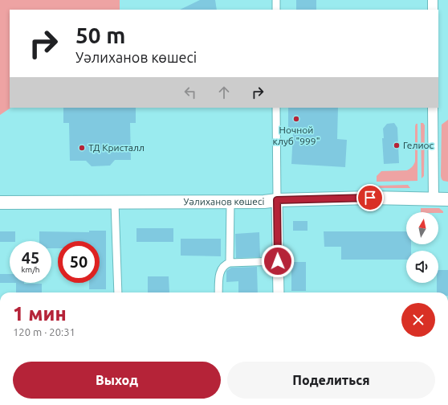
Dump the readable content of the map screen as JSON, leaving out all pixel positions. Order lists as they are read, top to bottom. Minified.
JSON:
{"streets":{"highway":["Уәлиханов көшесі"]},"places":["Ночной клуб \"999\"","Гелиос","ТД Кристалл"],"north":"top","page":{"turn":["50 m","Уәлиханов көшесі"],"speed":"45 km/h","limit":"50","heading":["1 мин","120 m · 20:31"],"buttons":["Выход","Поделиться"]}}
